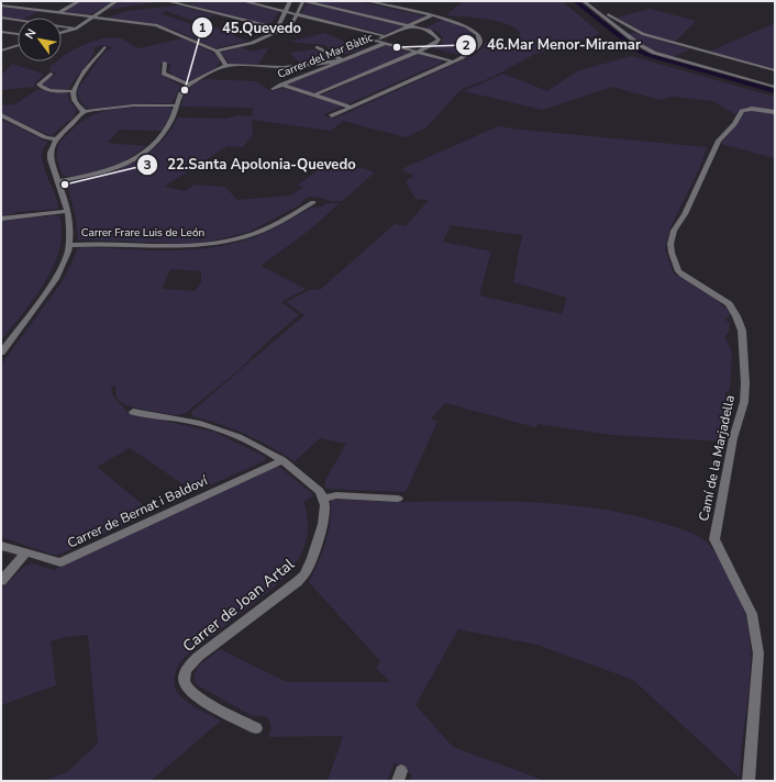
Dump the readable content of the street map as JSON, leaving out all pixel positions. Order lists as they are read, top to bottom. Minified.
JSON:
{"streets":{"street":["Carrer del Mar Bàltic","Carrer Frare Luis de León","Camí de la Marjadella","Carrer de Bernat i Baldoví","Carrer de Joan Artal"]},"places":["46.Mar Menor-Miramar","45.Quevedo","22.Santa Apolonia-Quevedo"],"north":"top left"}
